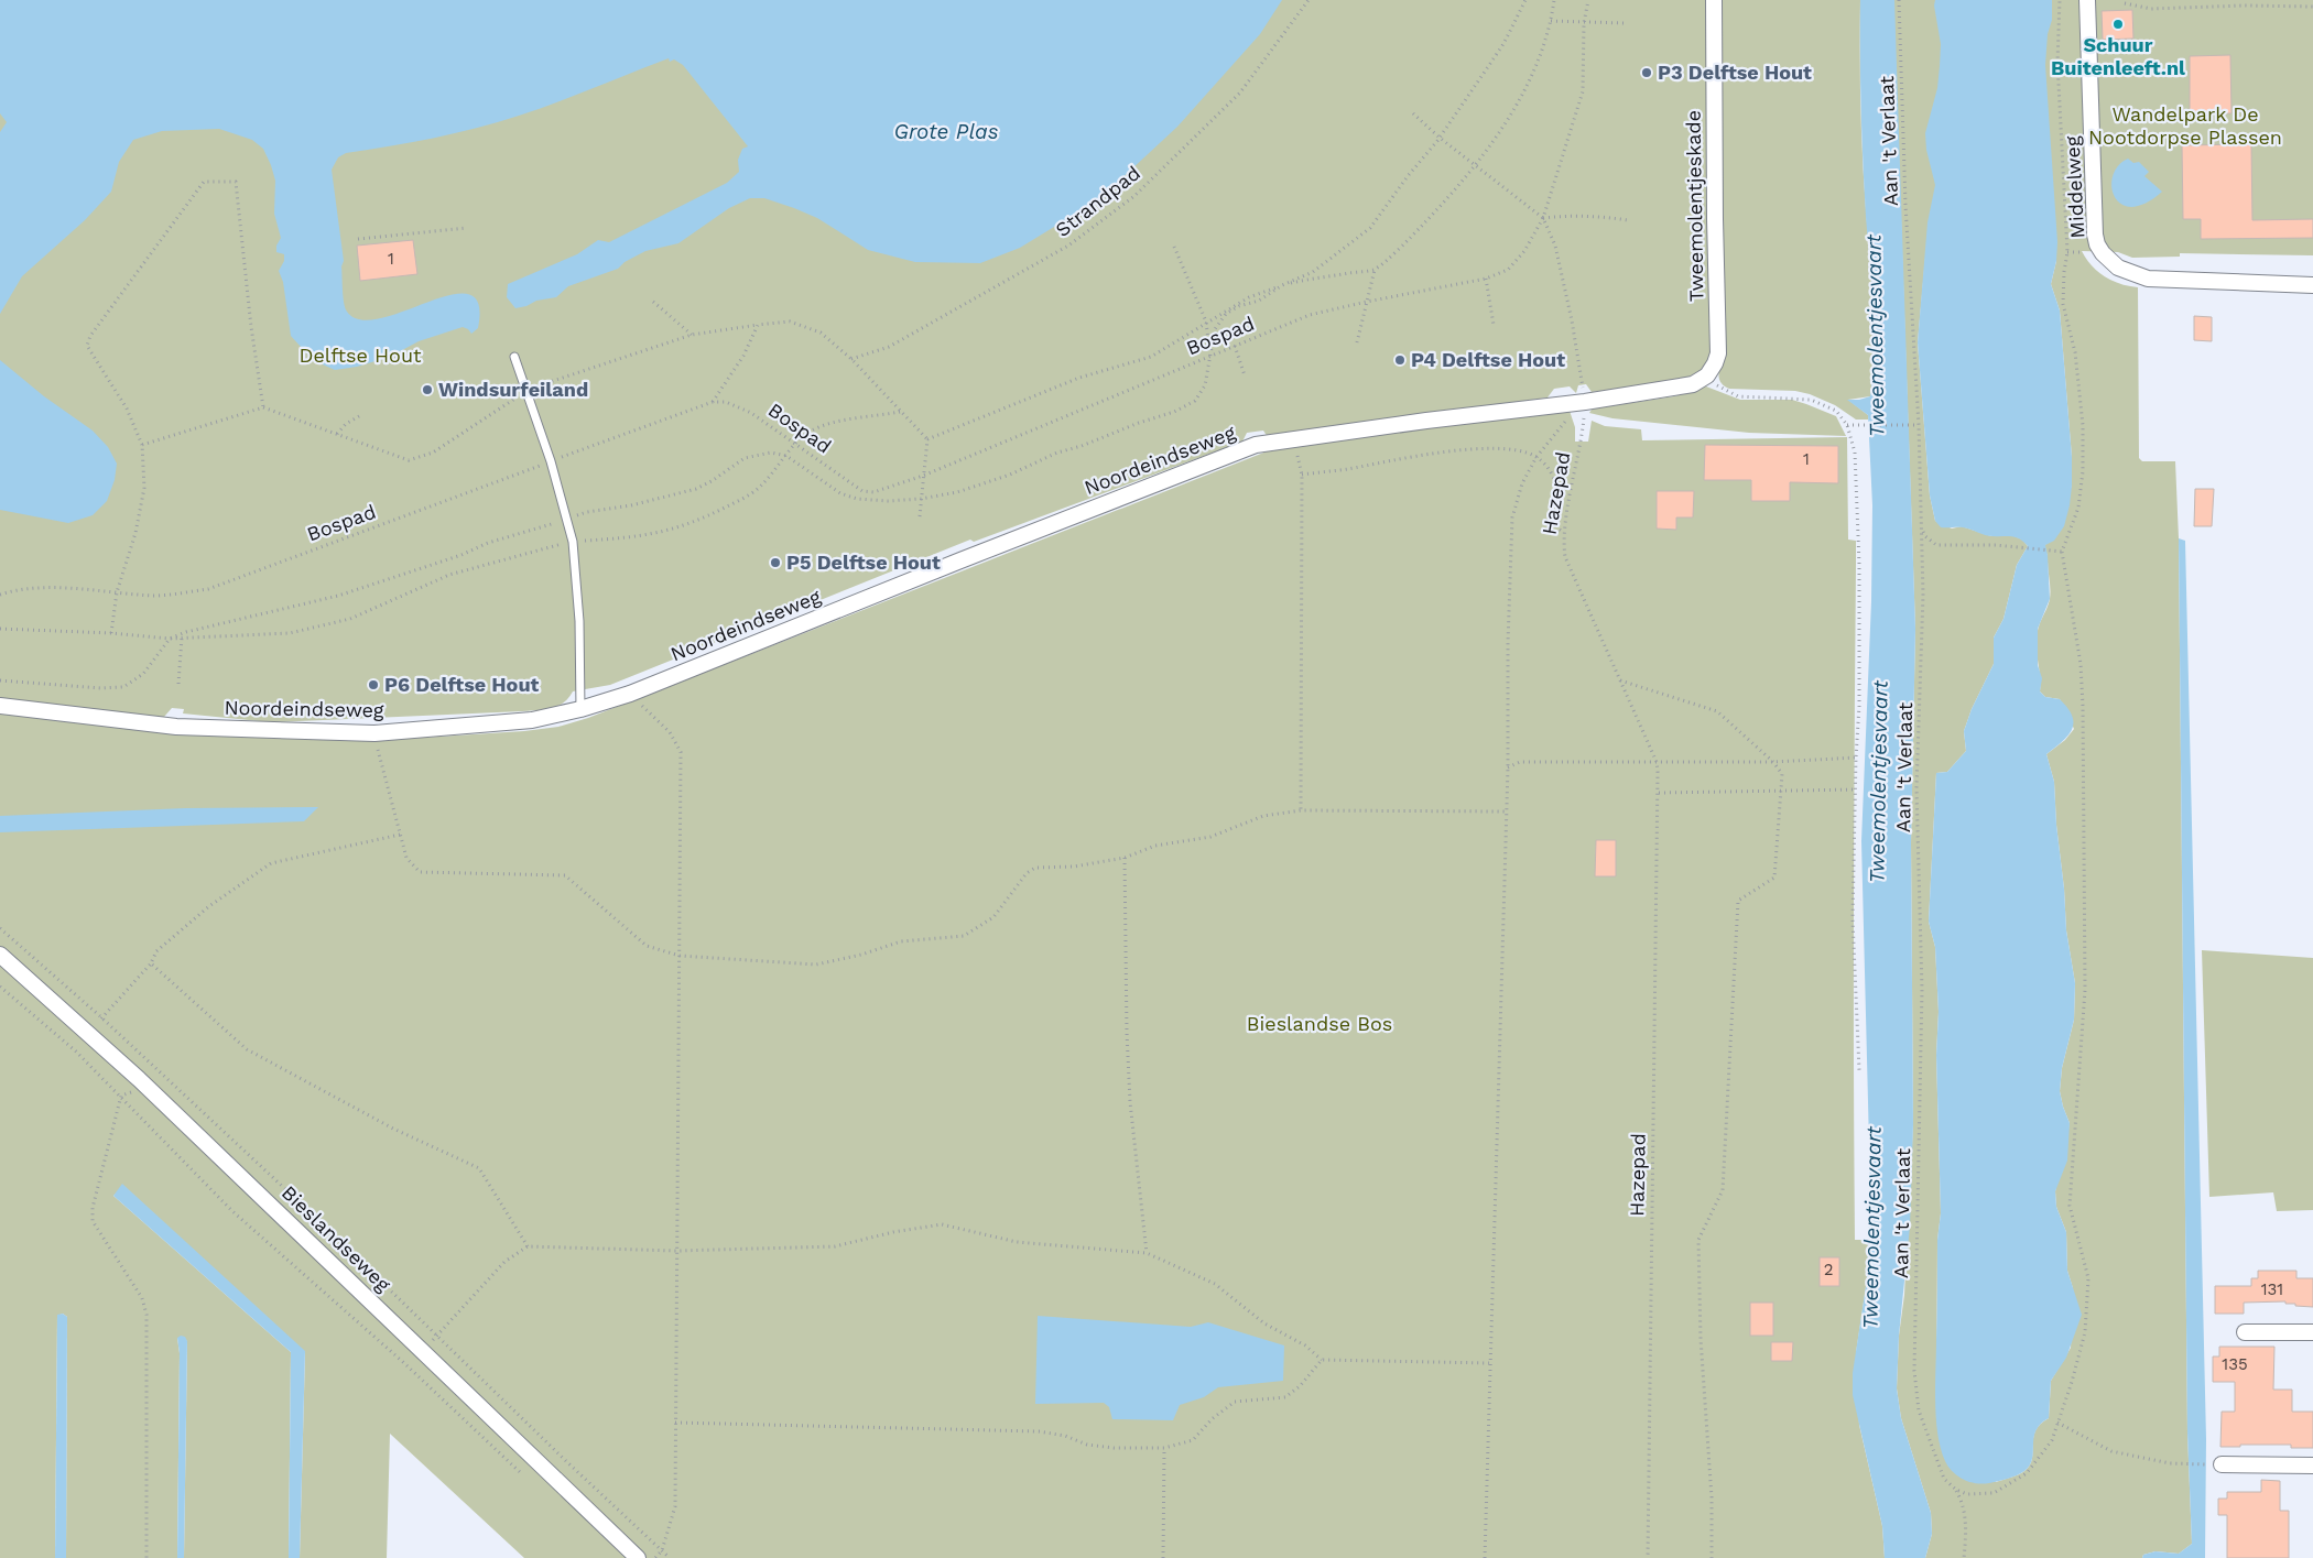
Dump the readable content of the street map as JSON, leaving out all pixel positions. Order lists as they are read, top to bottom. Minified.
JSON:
{"streets":{"street":["Middelweg","Tweemolentjeskade","Noordeindseweg","Bieslandseweg"],"path":["Aan 't Verlaat","Strandpad","Bospad","Hazepad"]},"crossings":[["Tweemolentjeskade","Noordeindseweg"],["Bospad","Hazepad"],["Noordeindseweg","Hazepad"]],"water":["Grote Plas","Tweemolentjesvaart"],"parks":["Wandelpark De Nootdorpse Plassen","Delftse Hout","Bieslandse Bos"],"places":["Schuur Buitenleeft.nl","P3 Delftse Hout","P4 Delftse Hout","Windsurfeiland","P5 Delftse Hout","P6 Delftse Hout"],"house_numbers":["1","1","2","131","135"]}
